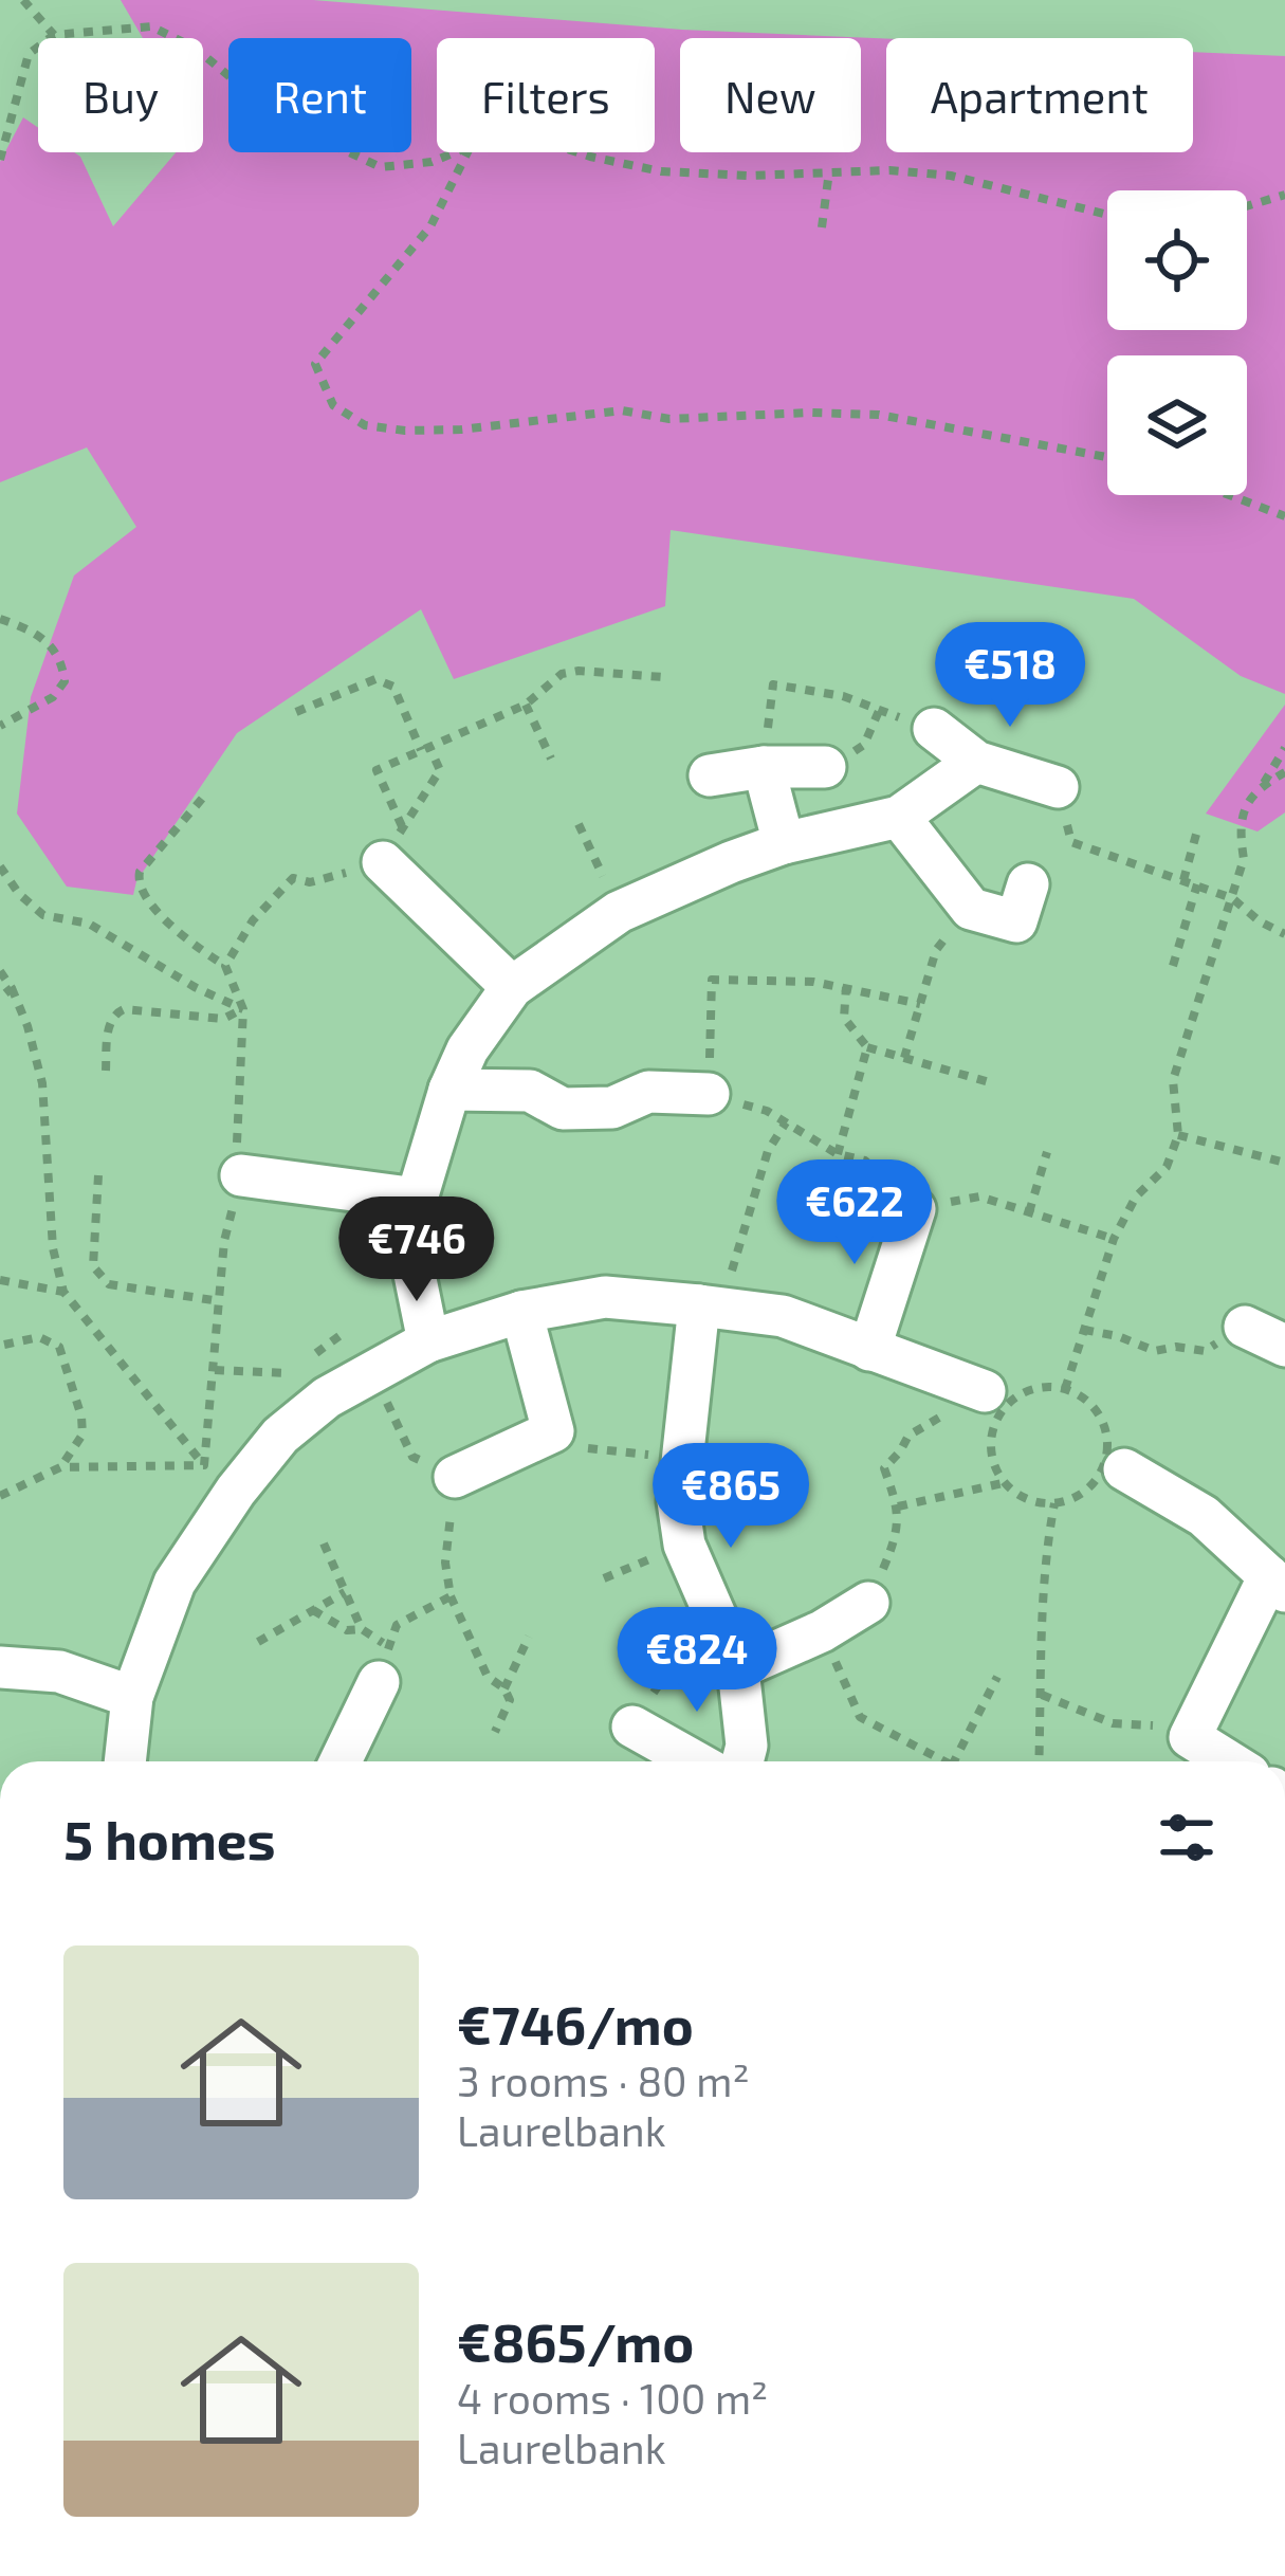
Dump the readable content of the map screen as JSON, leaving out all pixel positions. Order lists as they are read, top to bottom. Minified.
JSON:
{"page":{"chip":["Buy","Rent","Filters","New","Apartment"],"price":["€518","€622","€746","€865","€824"],"heading":"5 homes","list":[{"name":"€746/mo","note":"3 rooms · 80 m² · Laurelbank"},{"name":"€865/mo","note":"4 rooms · 100 m² · Laurelbank"}]}}
